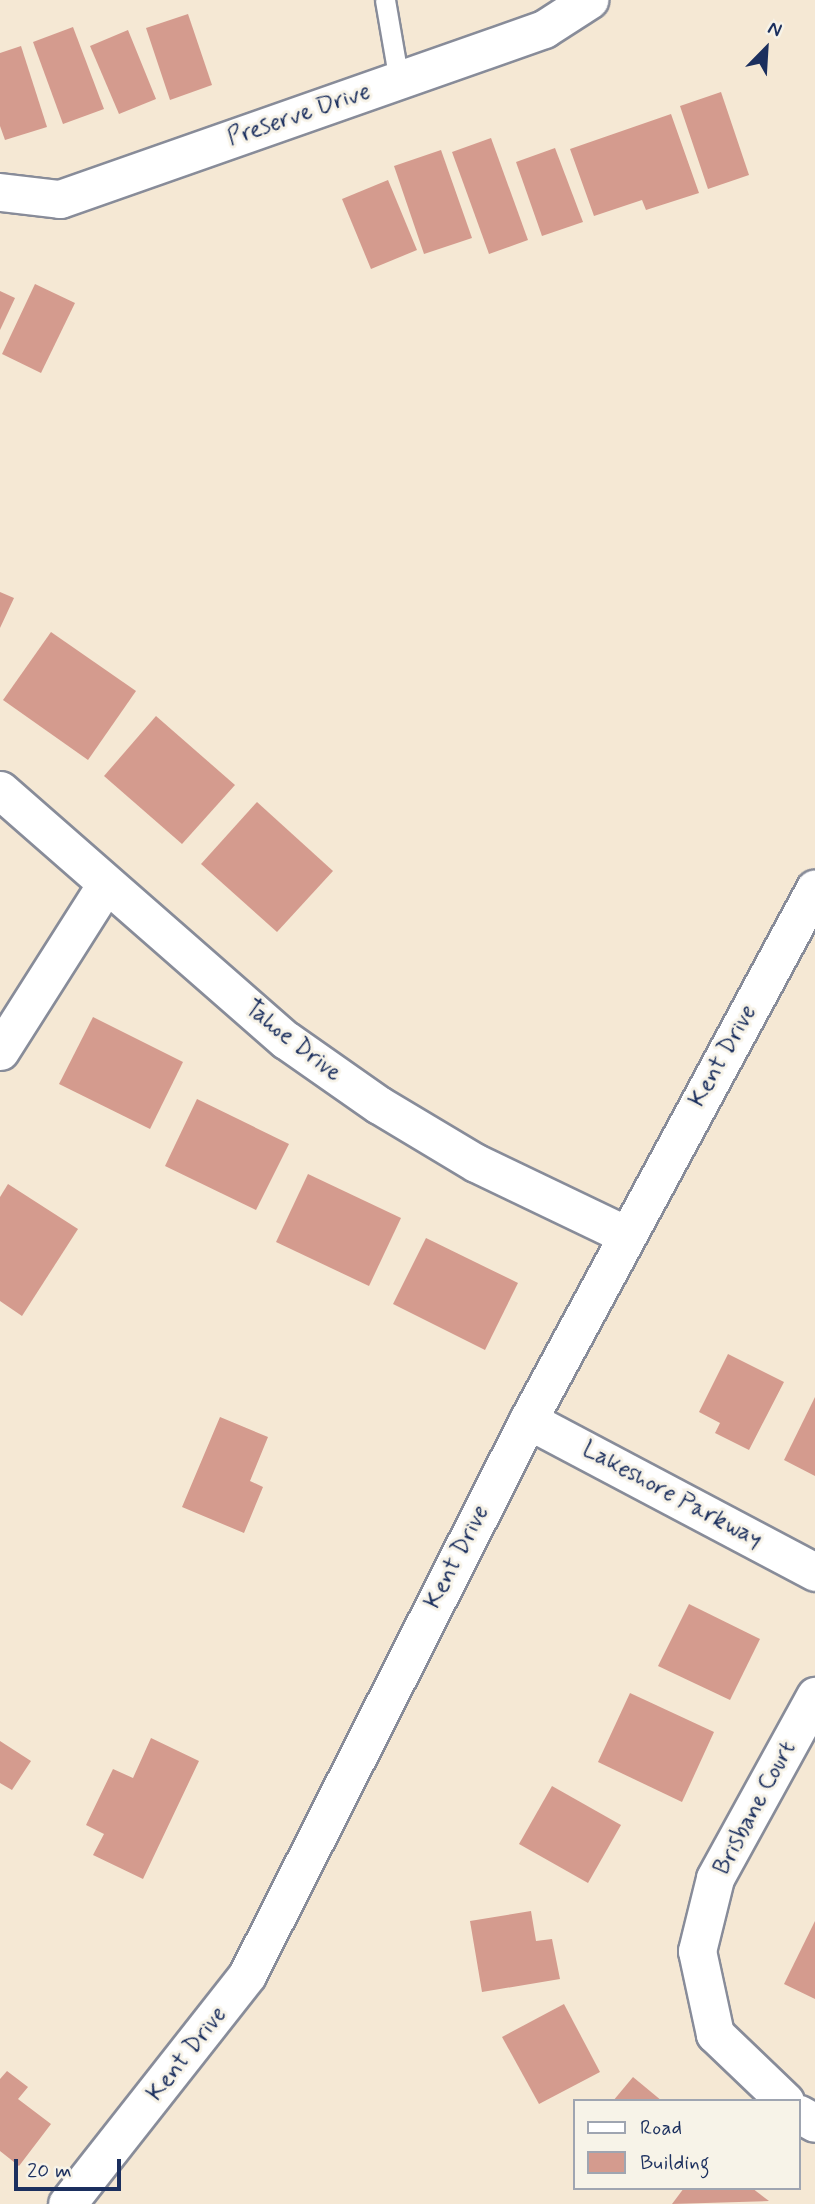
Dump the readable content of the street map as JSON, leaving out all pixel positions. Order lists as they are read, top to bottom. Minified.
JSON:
{"streets":{"street":["Preserve Drive","Tahoe Drive","Kent Drive","Lakeshore Parkway","Brisbane Court"]},"crossings":[["Tahoe Drive","Kent Drive"],["Kent Drive","Lakeshore Parkway"]],"legend":["Road","Building"],"scale_bar":"20 m","north":"top right"}
